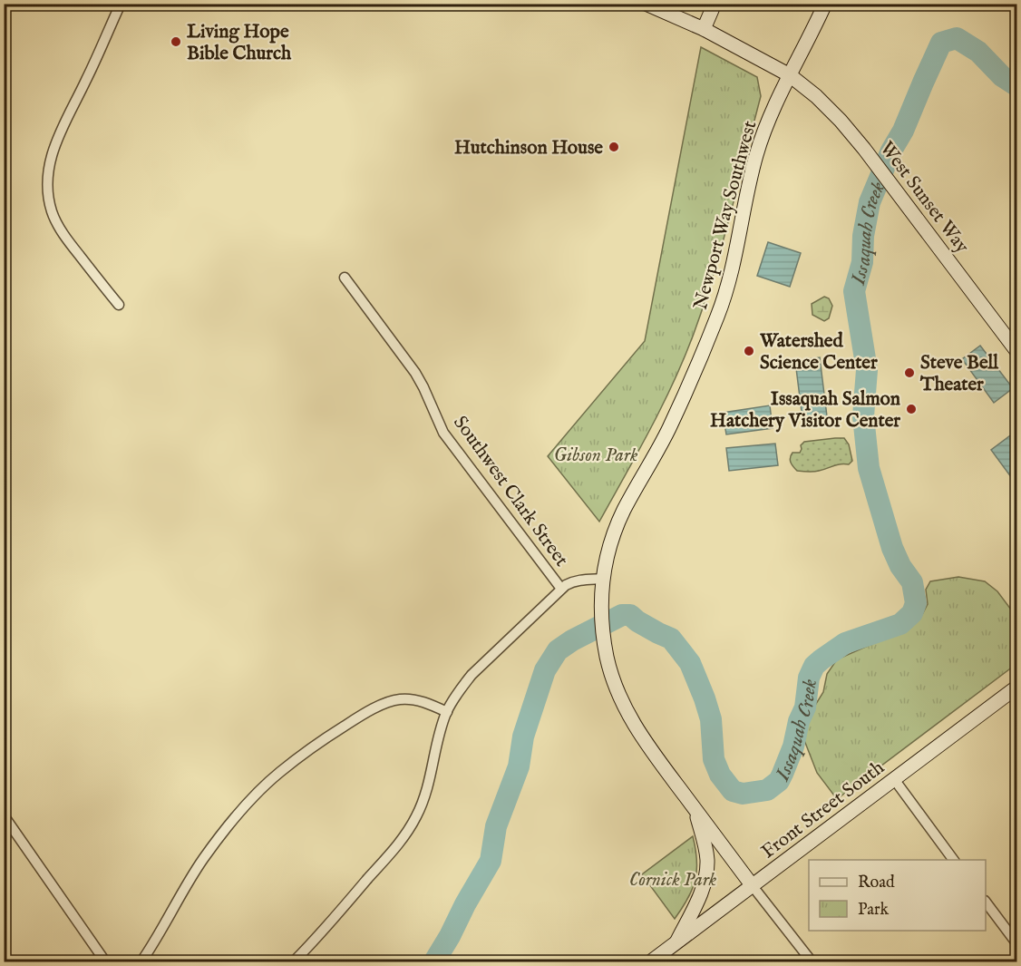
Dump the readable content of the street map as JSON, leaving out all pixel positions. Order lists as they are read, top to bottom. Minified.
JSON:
{"streets":{"street":["West Sunset Way","Newport Way Southwest","Southwest Clark Street","Front Street South"]},"crossings":[["West Sunset Way","Newport Way Southwest"],["Newport Way Southwest","Front Street South"]],"water":["Issaquah Creek"],"parks":["Gibson Park","Cornick Park"],"places":["Living Hope Bible Church","Hutchinson House","Watershed Science Center","Steve Bell Theater","Issaquah Salmon Hatchery Visitor Center"],"legend":["Road","Park"]}
